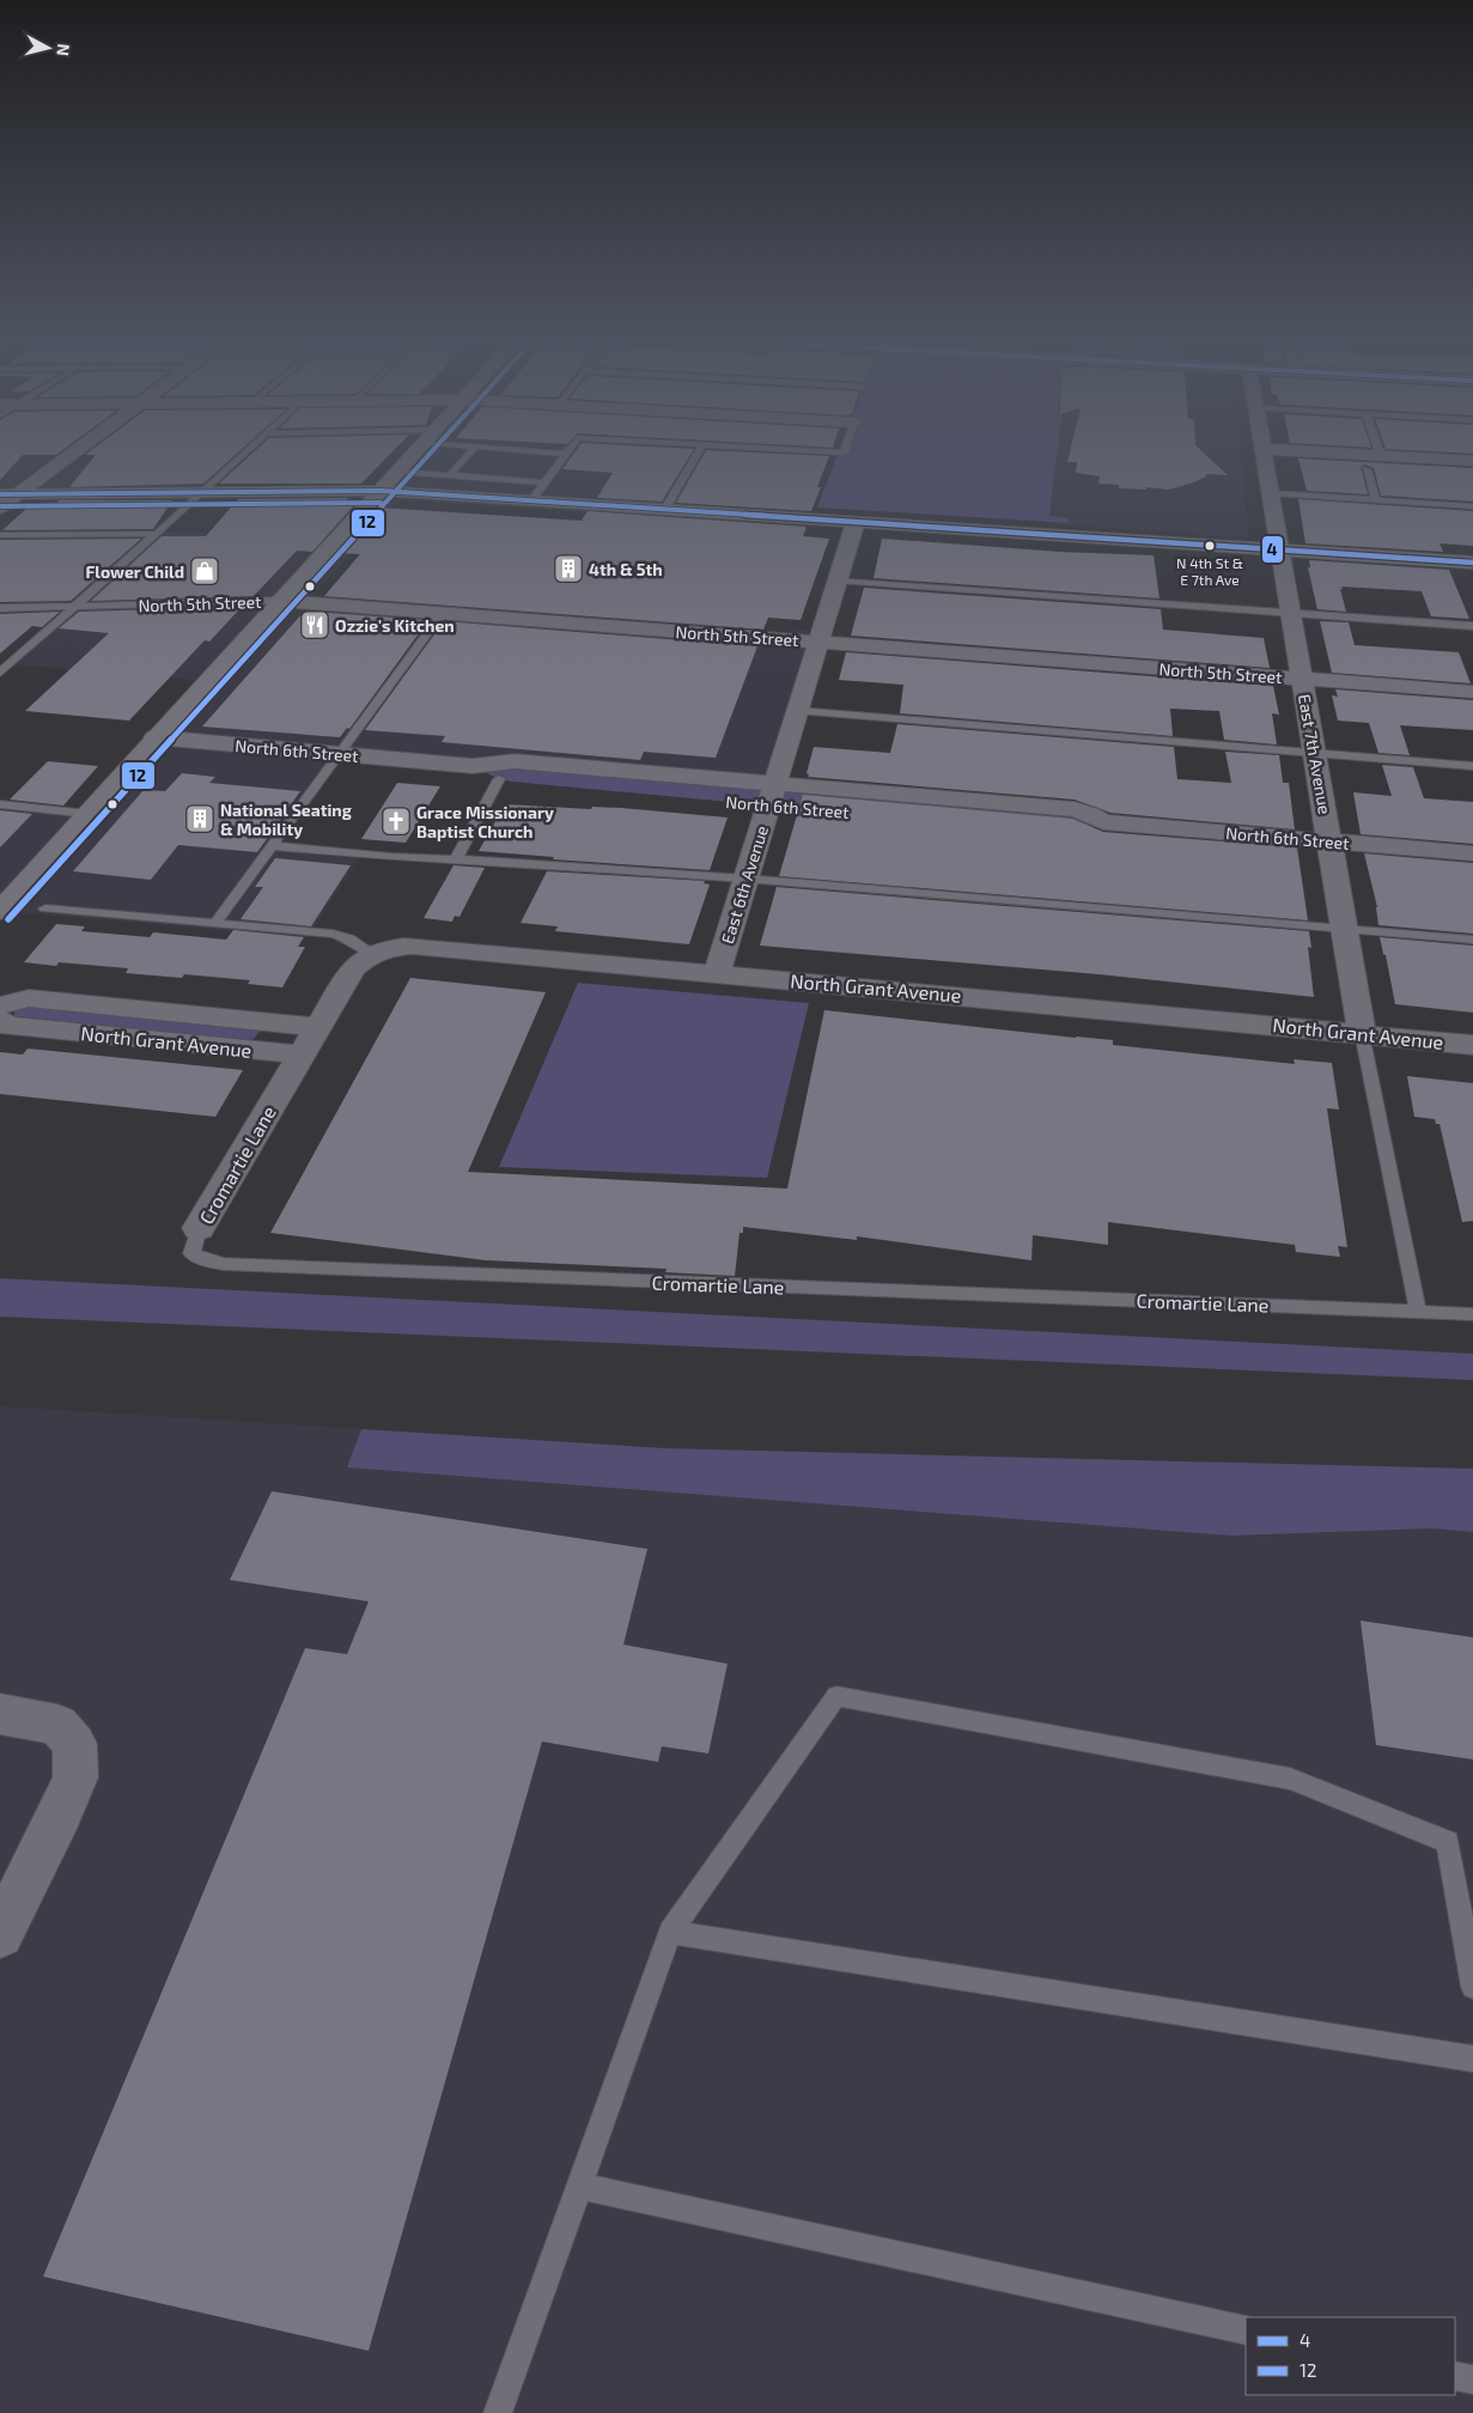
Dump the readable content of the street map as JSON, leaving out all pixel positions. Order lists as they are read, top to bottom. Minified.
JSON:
{"streets":{"street":["North 5th Street","North 6th Street","East 7th Avenue","East 6th Avenue","North Grant Avenue","Cromartie Lane"]},"crossings":[["North 5th Street","East 7th Avenue"],["North 5th Street","East 6th Avenue"],["North 6th Street","East 7th Avenue"],["North 6th Street","East 6th Avenue"],["East 7th Avenue","North Grant Avenue"],["East 6th Avenue","North Grant Avenue"],["North Grant Avenue","Cromartie Lane"]],"places":{"other":["N 4th St & E 7th Ave"],"building":["4th & 5th","National Seating & Mobility"],"shop":["Flower Child"],"restaurant":["Ozzie's Kitchen"],"church":["Grace Missionary Baptist Church"]},"lines":["transit line 12","transit line 4"],"legend":["4","12"],"north":"right"}
